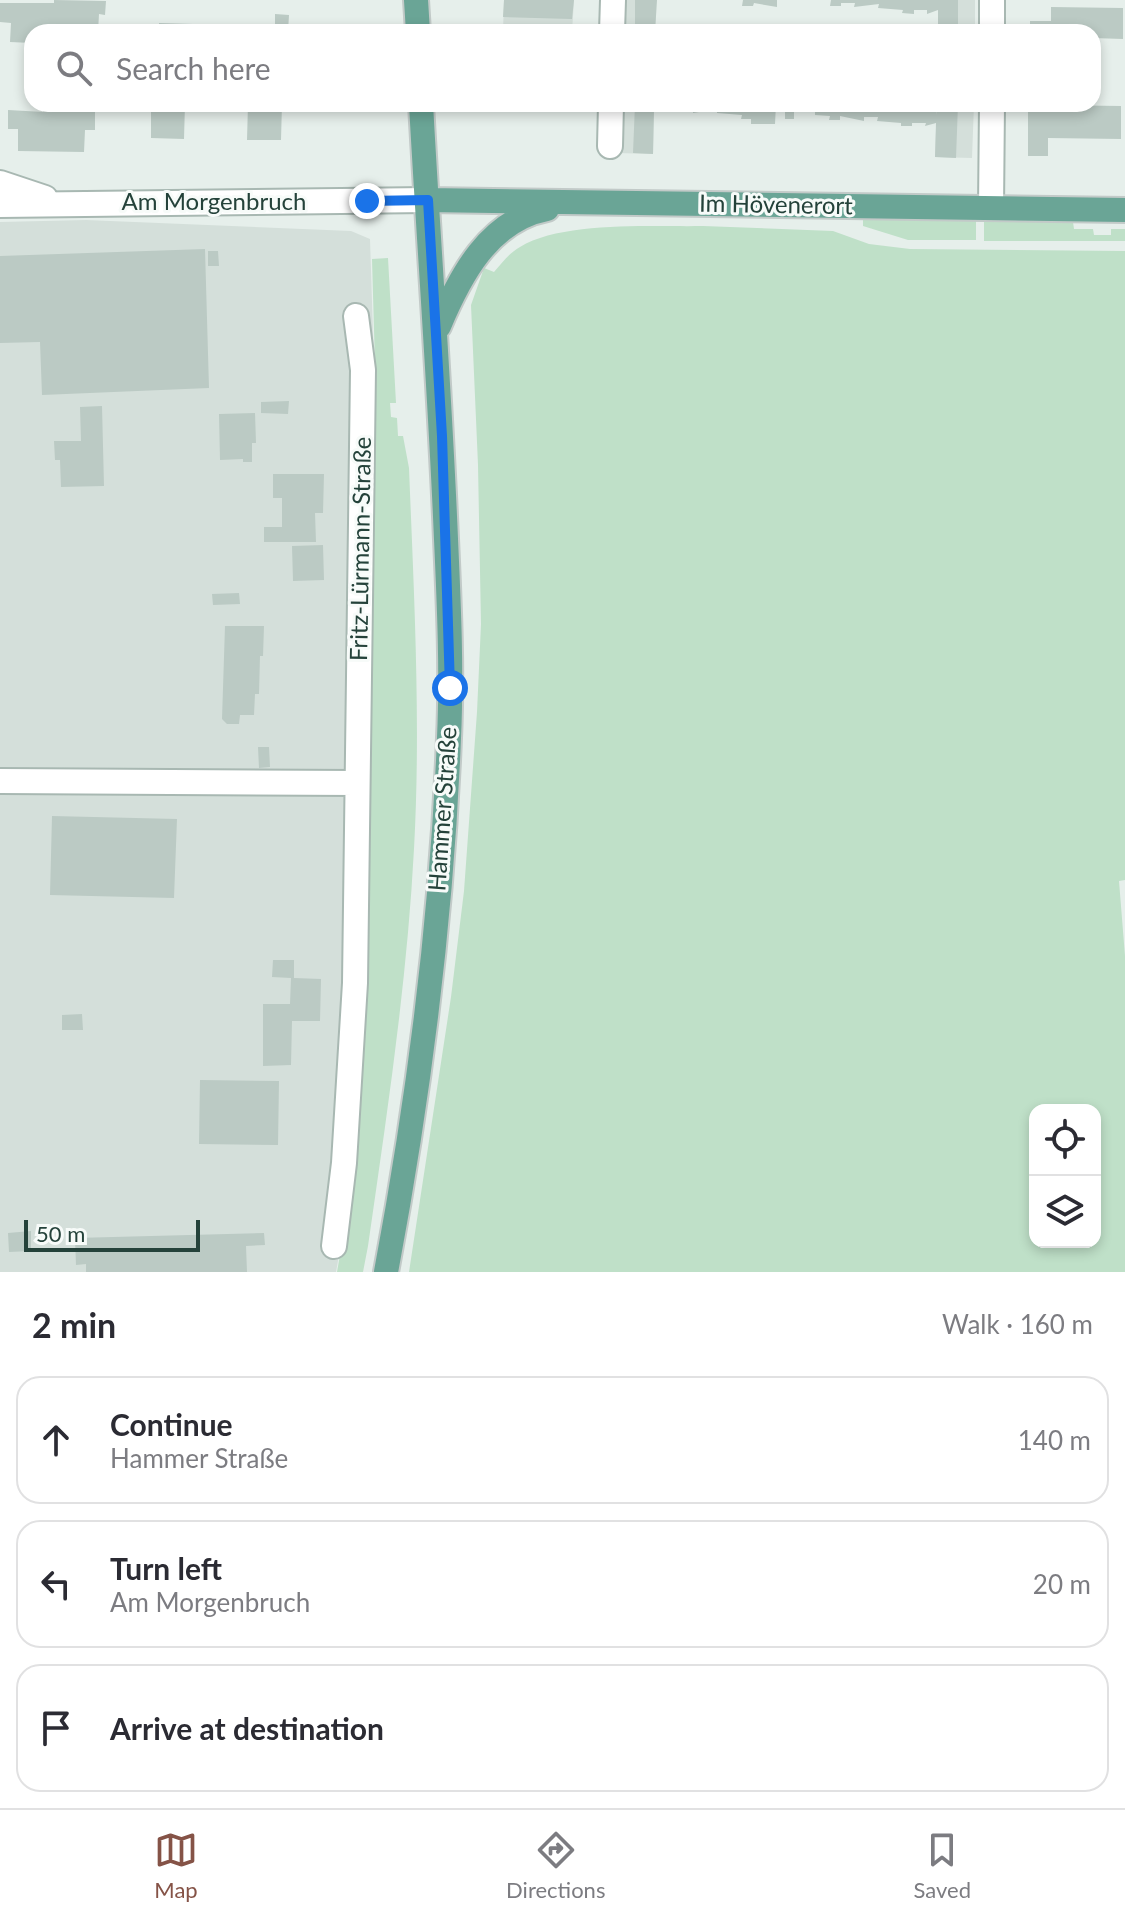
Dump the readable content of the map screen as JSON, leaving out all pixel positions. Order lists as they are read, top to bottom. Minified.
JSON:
{"streets":{"main road":["Im Hövenerort","Hammer Straße"],"street":["Am Morgenbruch","Fritz-Lürmann-Straße"]},"crossings":[["Am Morgenbruch","Im Hövenerort"],["Am Morgenbruch","Hammer Straße"],["Im Hövenerort","Hammer Straße"]],"scale_bar":"50 m","page":{"search":"Search here","scale":"50 m","heading":["2 min","Walk · 160 m"],"list":[["Continue","Hammer Straße","140 m"],["Turn left","Am Morgenbruch","20 m"],"Arrive at destination"],"nav":["Map","Directions","Saved"]}}
